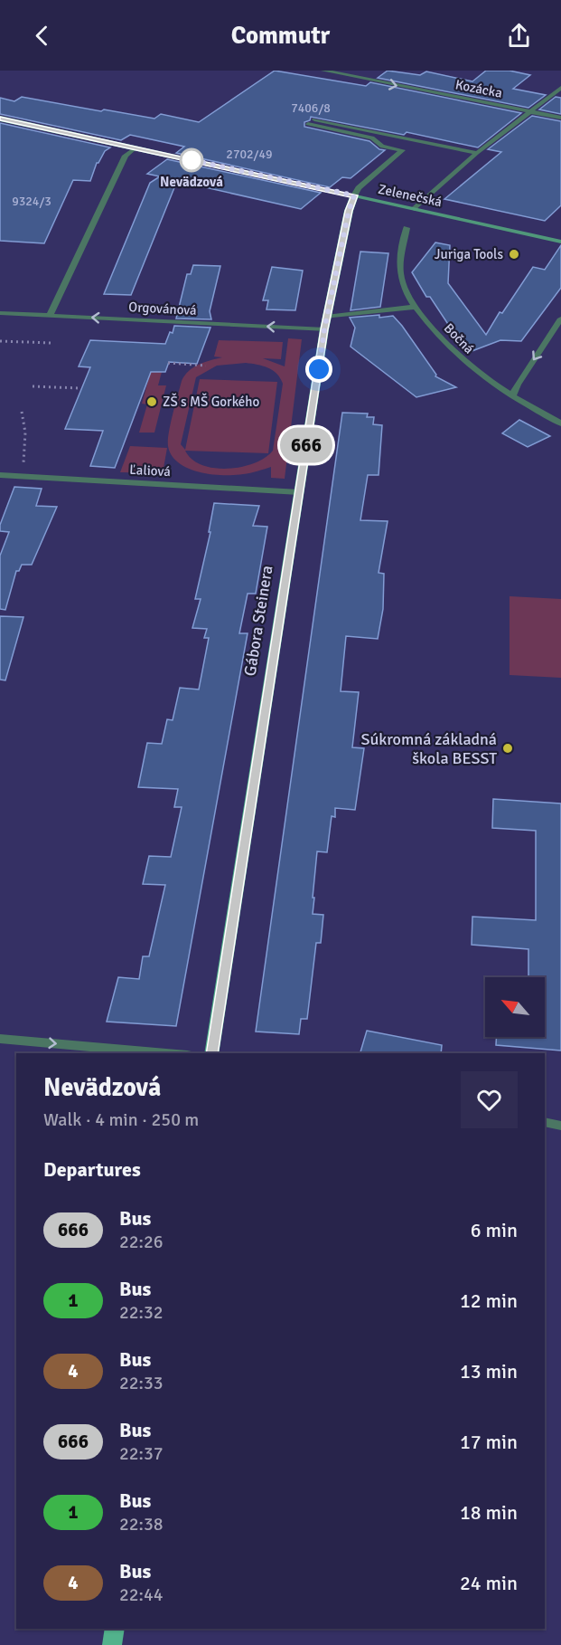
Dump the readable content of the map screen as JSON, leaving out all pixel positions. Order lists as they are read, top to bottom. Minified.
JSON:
{"streets":{"main road":["Zelenečská","Gábora Steinera"],"street":["Kozácka","Orgovánová","Bočná","Ľaliová"]},"crossings":[["Zelenečská","Gábora Steinera"],["Orgovánová","Gábora Steinera"],["Ľaliová","Gábora Steinera"]],"one_way":["Kozácka","Orgovánová"],"places":["Nevädzová","Juriga Tools","ZŠ s MŠ Gorkého","Súkromná základná škola BESST"],"lines":["bus line 666"],"house_numbers":["7406/8","2702/49","9324/3"],"north":"top left","page":{"header":"Commutr","on_map":"666","heading":[["Nevädzová","Walk · 4 min · 250 m"],"Departures"],"list":[{"mark":"666","name":"Bus","note":"22:26","value":"6 min"},{"mark":"1","name":"Bus","note":"22:32","value":"12 min"},{"mark":"4","name":"Bus","note":"22:33","value":"13 min"},{"mark":"666","name":"Bus","note":"22:37","value":"17 min"},{"mark":"1","name":"Bus","note":"22:38","value":"18 min"},{"mark":"4","name":"Bus","note":"22:44","value":"24 min"}]}}
